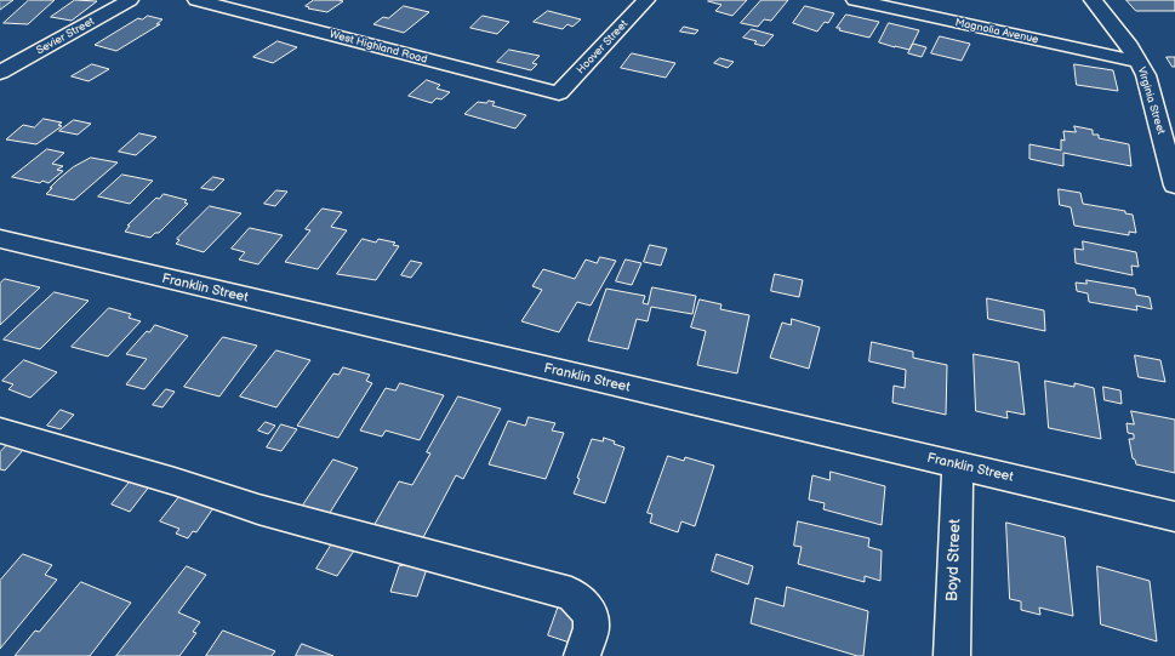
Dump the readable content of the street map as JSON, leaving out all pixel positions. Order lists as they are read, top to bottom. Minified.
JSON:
{"streets":{"street":["Magnolia Avenue","Sevier Street","West Highland Road","Hoover Street","Virginia Street","Franklin Street","Boyd Street"]},"crossings":[["Magnolia Avenue","Virginia Street"],["West Highland Road","Hoover Street"],["Franklin Street","Boyd Street"]]}
